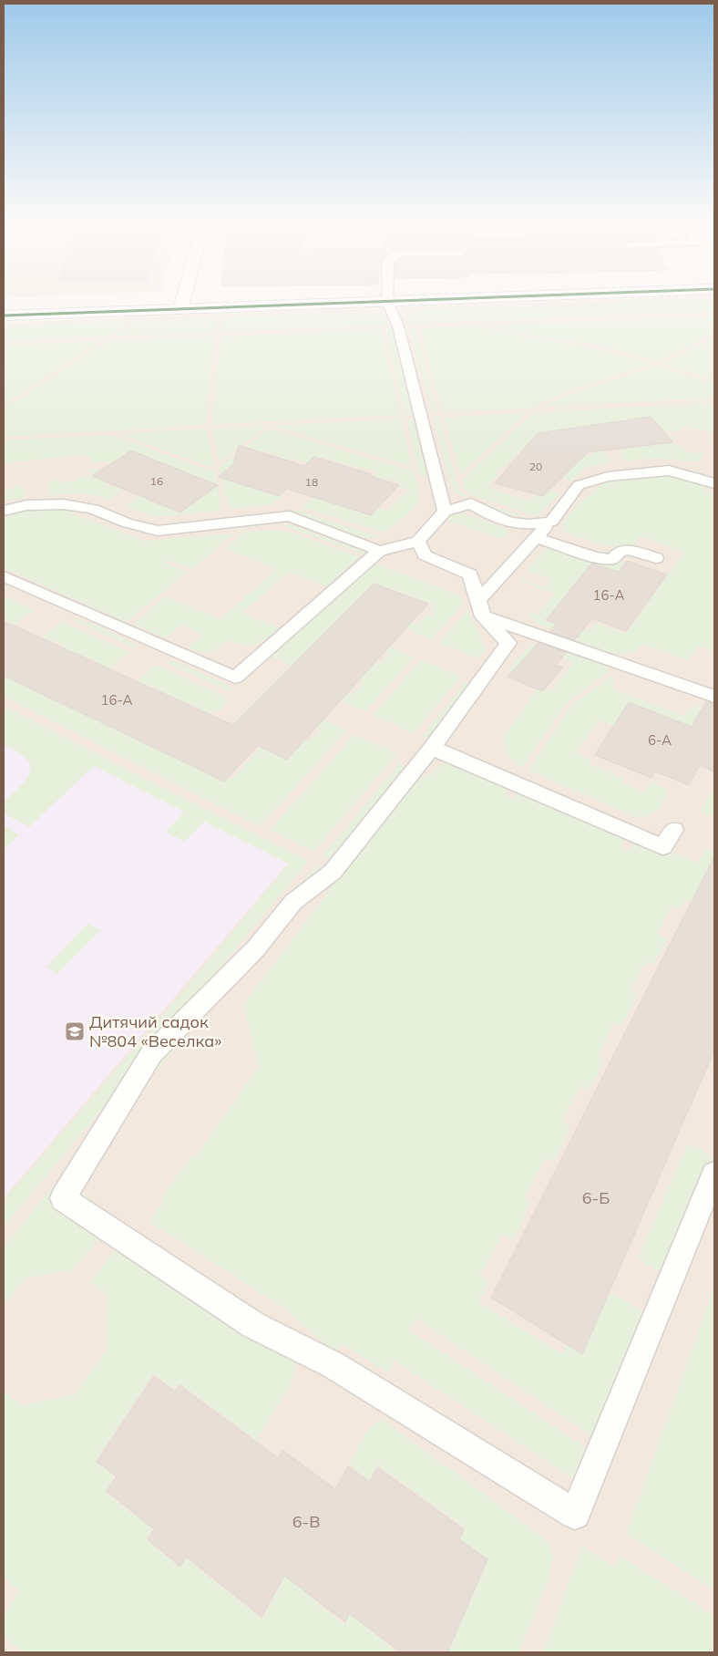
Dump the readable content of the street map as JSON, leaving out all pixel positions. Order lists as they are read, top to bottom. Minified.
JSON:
{"places":{"school or university":["Дитячий садок №804 «Веселка»"]},"house_numbers":["20","16","18","16-А","16-А","6-А","6-Б","6-В"]}
